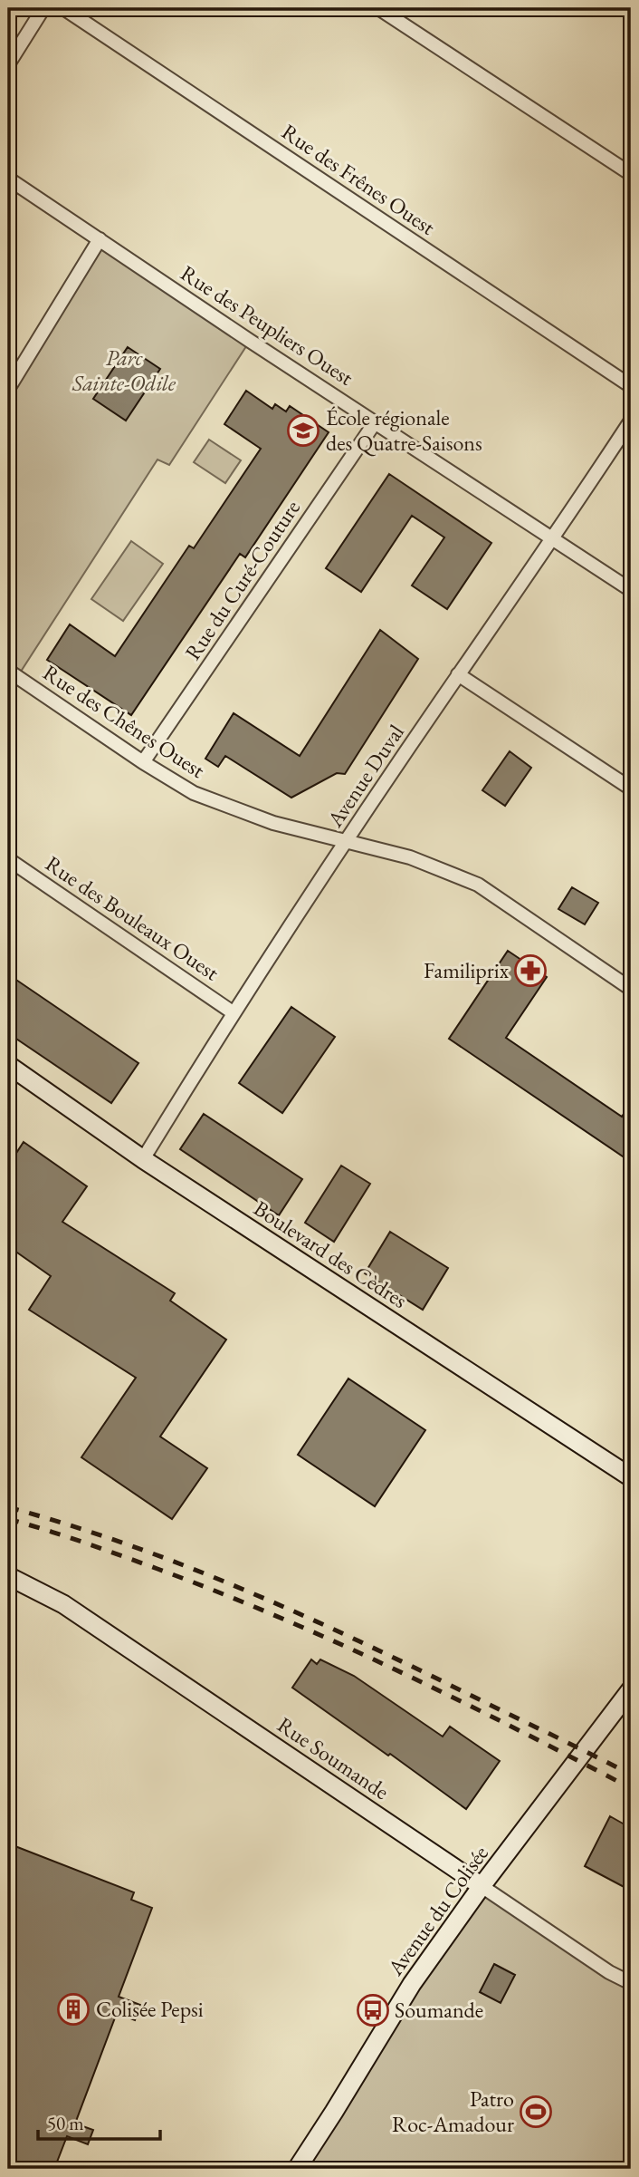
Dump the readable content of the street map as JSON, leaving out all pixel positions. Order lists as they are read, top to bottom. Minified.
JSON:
{"streets":{"street":["Rue des Frênes Ouest","Rue des Peupliers Ouest","Rue du Curé-Couture","Rue des Chênes Ouest","Avenue Duval","Rue des Bouleaux Ouest","Boulevard des Cèdres","Rue Soumande","Avenue du Colisée"]},"crossings":[["Rue des Peupliers Ouest","Rue du Curé-Couture"],["Rue des Peupliers Ouest","Avenue Duval"],["Rue du Curé-Couture","Rue des Chênes Ouest"],["Rue des Chênes Ouest","Avenue Duval"],["Avenue Duval","Rue des Bouleaux Ouest"],["Avenue Duval","Boulevard des Cèdres"],["Rue Soumande","Avenue du Colisée"]],"parks":["Parc Sainte-Odile"],"places":{"school or university":["École régionale des Quatre-Saisons"],"pharmacy":["Familiprix"],"building":["Colisée Pepsi"],"bus stop":["Soumande"],"sports":["Patro Roc-Amadour"]},"scale_bar":"50 m"}
